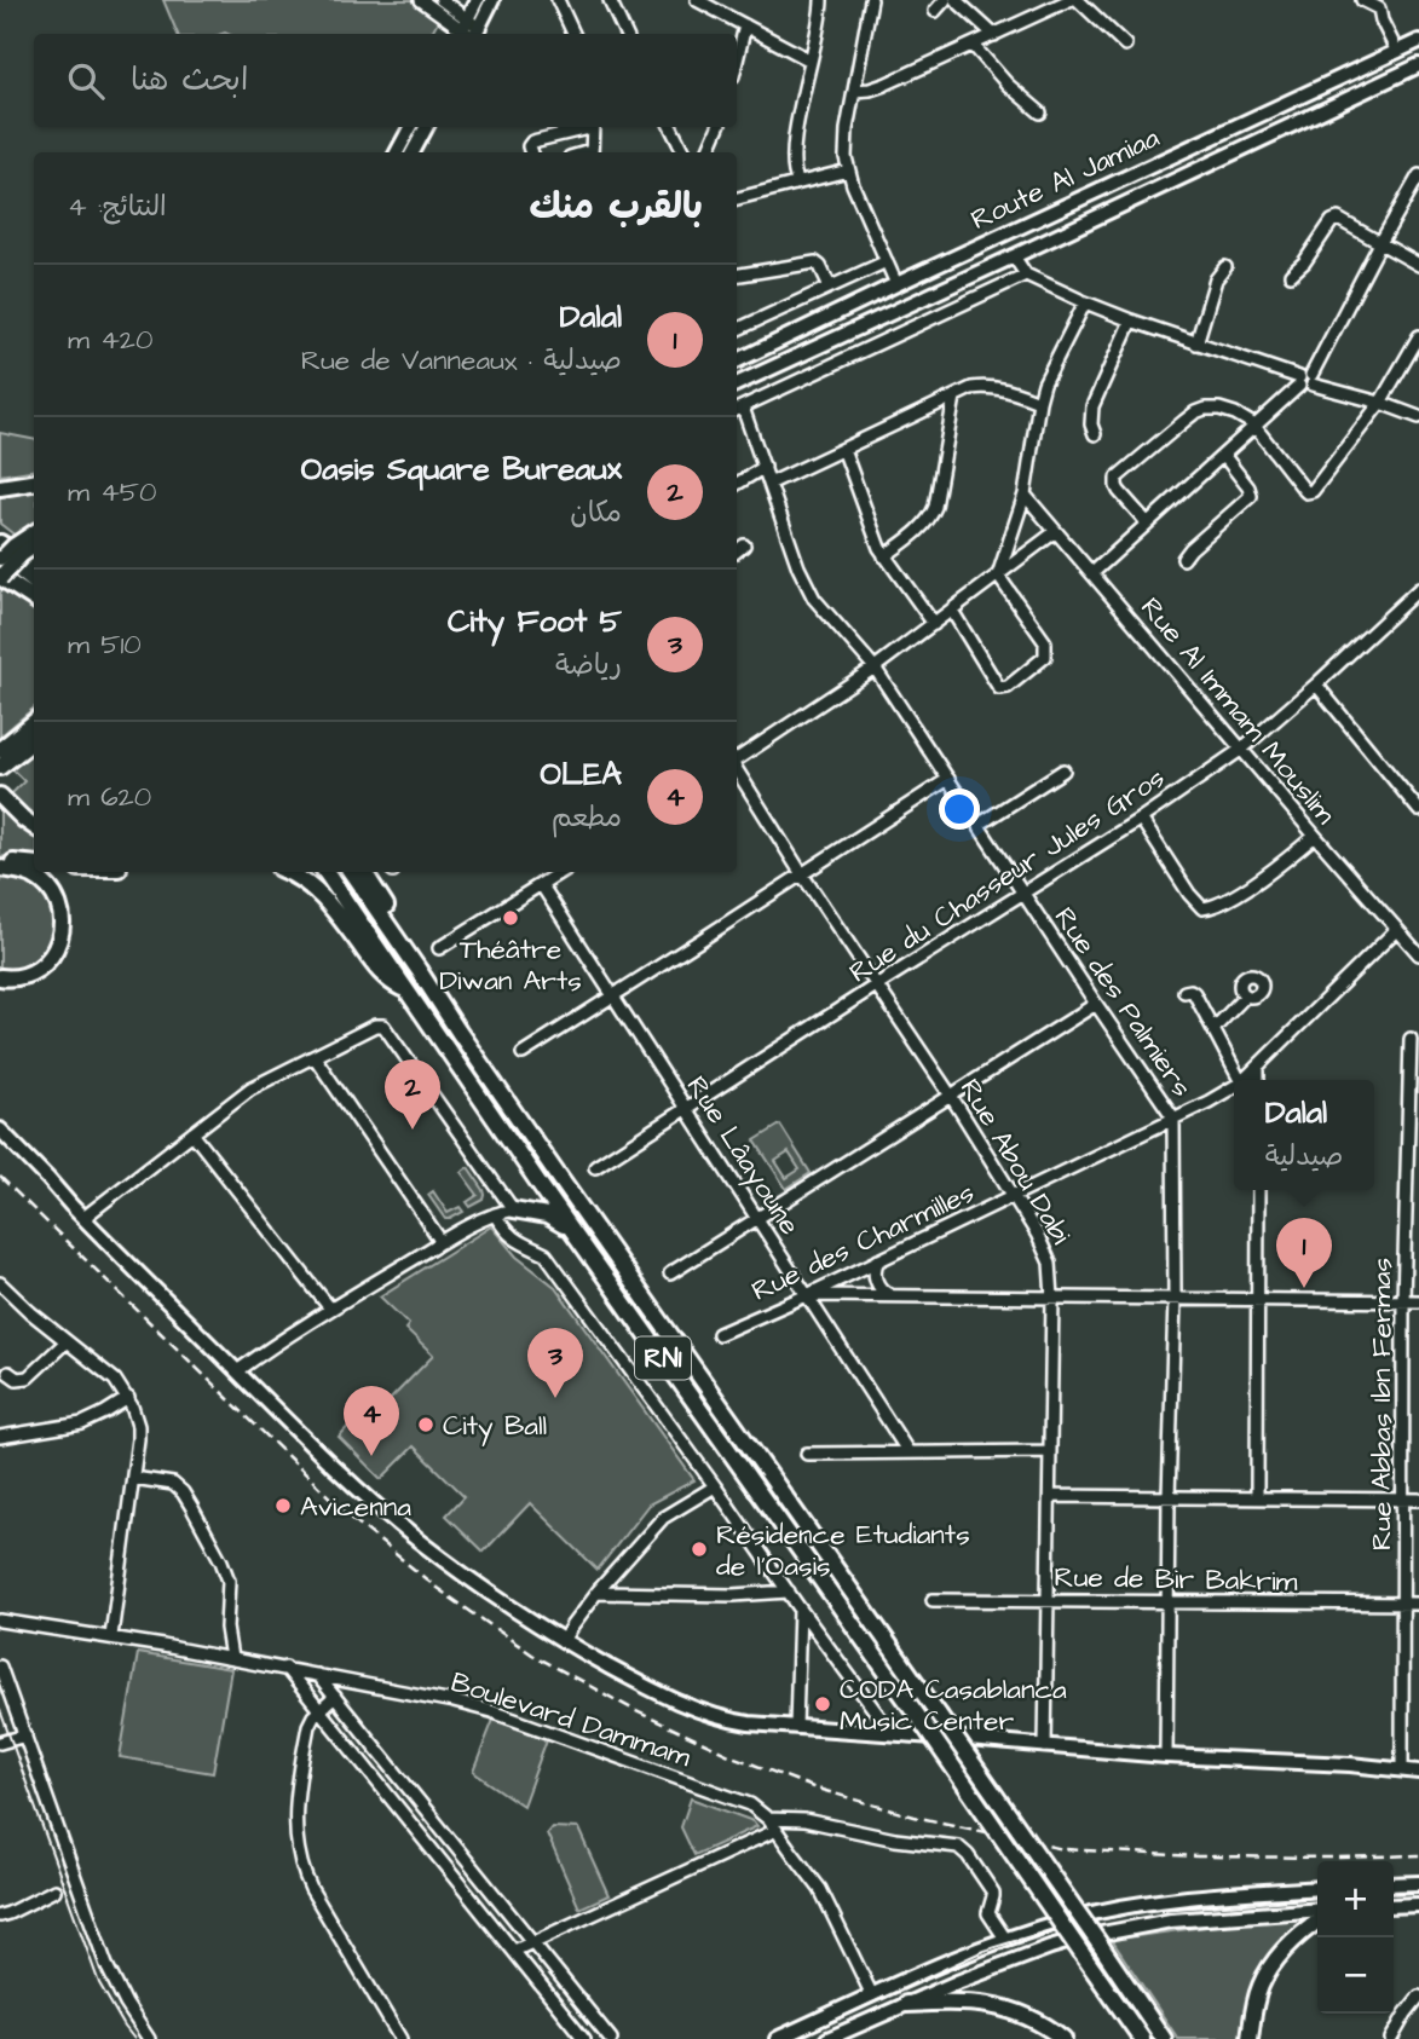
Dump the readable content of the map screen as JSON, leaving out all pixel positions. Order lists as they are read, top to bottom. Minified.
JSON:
{"streets":{"highway":["RN1"],"main road":["Route Al Jamiaa"],"street":["Rue Al Immam Mouslim","Rue du Chasseur Jules Gros","Rue des Palmiers","Rue Lâayoune","Rue Abou Dabi","Rue des Charmilles","Rue Abbas Ibn Fermas","Rue de Bir Bakrim","Boulevard Dammam"]},"crossings":[["Rue Al Immam Mouslim","Rue du Chasseur Jules Gros"],["Rue Al Immam Mouslim","Rue des Charmilles"],["Rue du Chasseur Jules Gros","Rue des Palmiers"],["Rue du Chasseur Jules Gros","Rue Lâayoune"],["Rue du Chasseur Jules Gros","Rue Abou Dabi"],["Rue des Palmiers","Rue des Charmilles"],["Rue des Palmiers","Rue de Bir Bakrim"],["Rue Lâayoune","Rue des Charmilles"],["Rue Abou Dabi","Rue des Charmilles"],["Rue Abou Dabi","Rue de Bir Bakrim"],["Rue Abbas Ibn Fermas","Rue de Bir Bakrim"]],"places":["Théâtre Diwan Arts","City Ball","Avicenna","Résidence Etudiants de l'Oasis","CODA Casablanca Music Center"],"page":{"search":"ابحث هنا","heading":["بالقرب منك","النتائج: 4"],"list":[{"mark":"1","name":"Dalal","note":"صيدلية · Rue de Vanneaux","value":"420 m"},{"mark":"2","name":"Oasis Square Bureaux","note":"مكان","value":"450 m"},{"mark":"3","name":"City Foot 5","note":"رياضة","value":"510 m"},{"mark":"4","name":"OLEA","note":"مطعم","value":"620 m"}],"pins":["2","1","3","4"],"popup":["Dalal","صيدلية"],"map_buttons":["+","−"]}}
